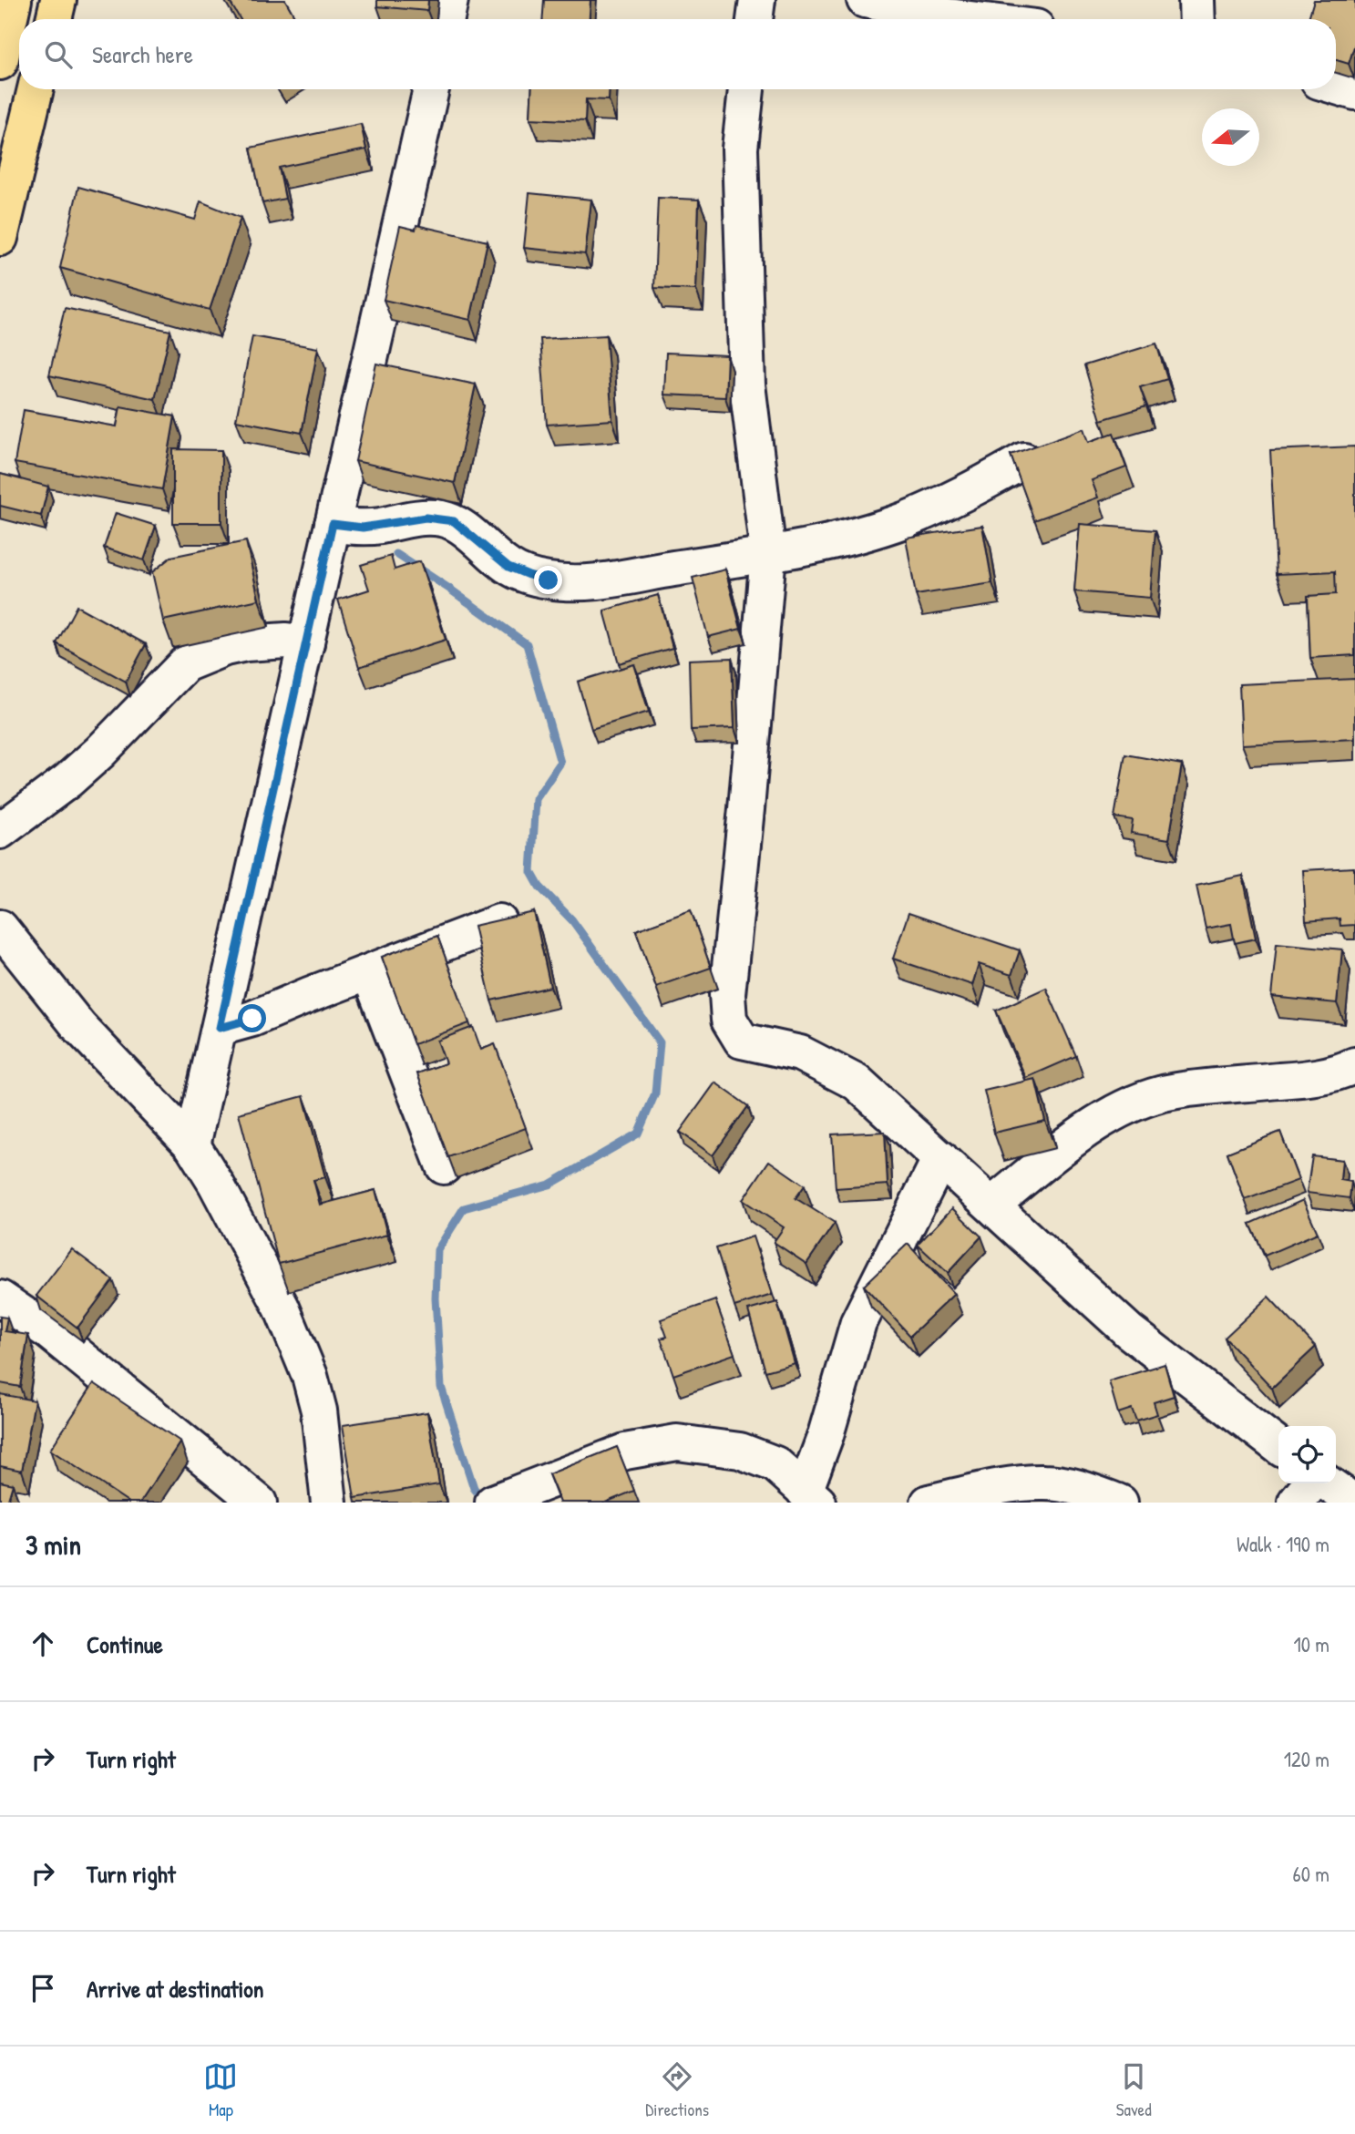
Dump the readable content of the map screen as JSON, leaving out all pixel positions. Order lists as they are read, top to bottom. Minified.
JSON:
{"north":"left","page":{"search":"Search here","heading":["3 min","Walk · 190 m"],"list":[["Continue","10 m"],["Turn right","120 m"],["Turn right","60 m"],"Arrive at destination"],"nav":["Map","Directions","Saved"]}}
